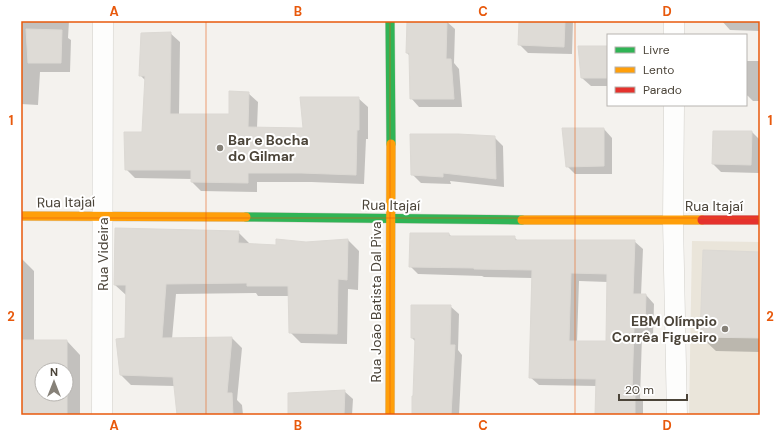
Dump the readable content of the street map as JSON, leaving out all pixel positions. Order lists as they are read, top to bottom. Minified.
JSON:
{"streets":{"street":["Rua Itajaí","Rua Videira","Rua João Batista Dal Piva"]},"crossings":[["Rua Itajaí","Rua Videira"],["Rua Itajaí","Rua João Batista Dal Piva"]],"places":["Bar e Bocha do Gilmar","EBM Olímpio Corrêa Figueiro"],"legend":["Livre","Lento","Parado"],"scale_bar":"20 m","north":"top","grid":{"columns":["A","B","C","D"],"rows":["1","2"]}}
